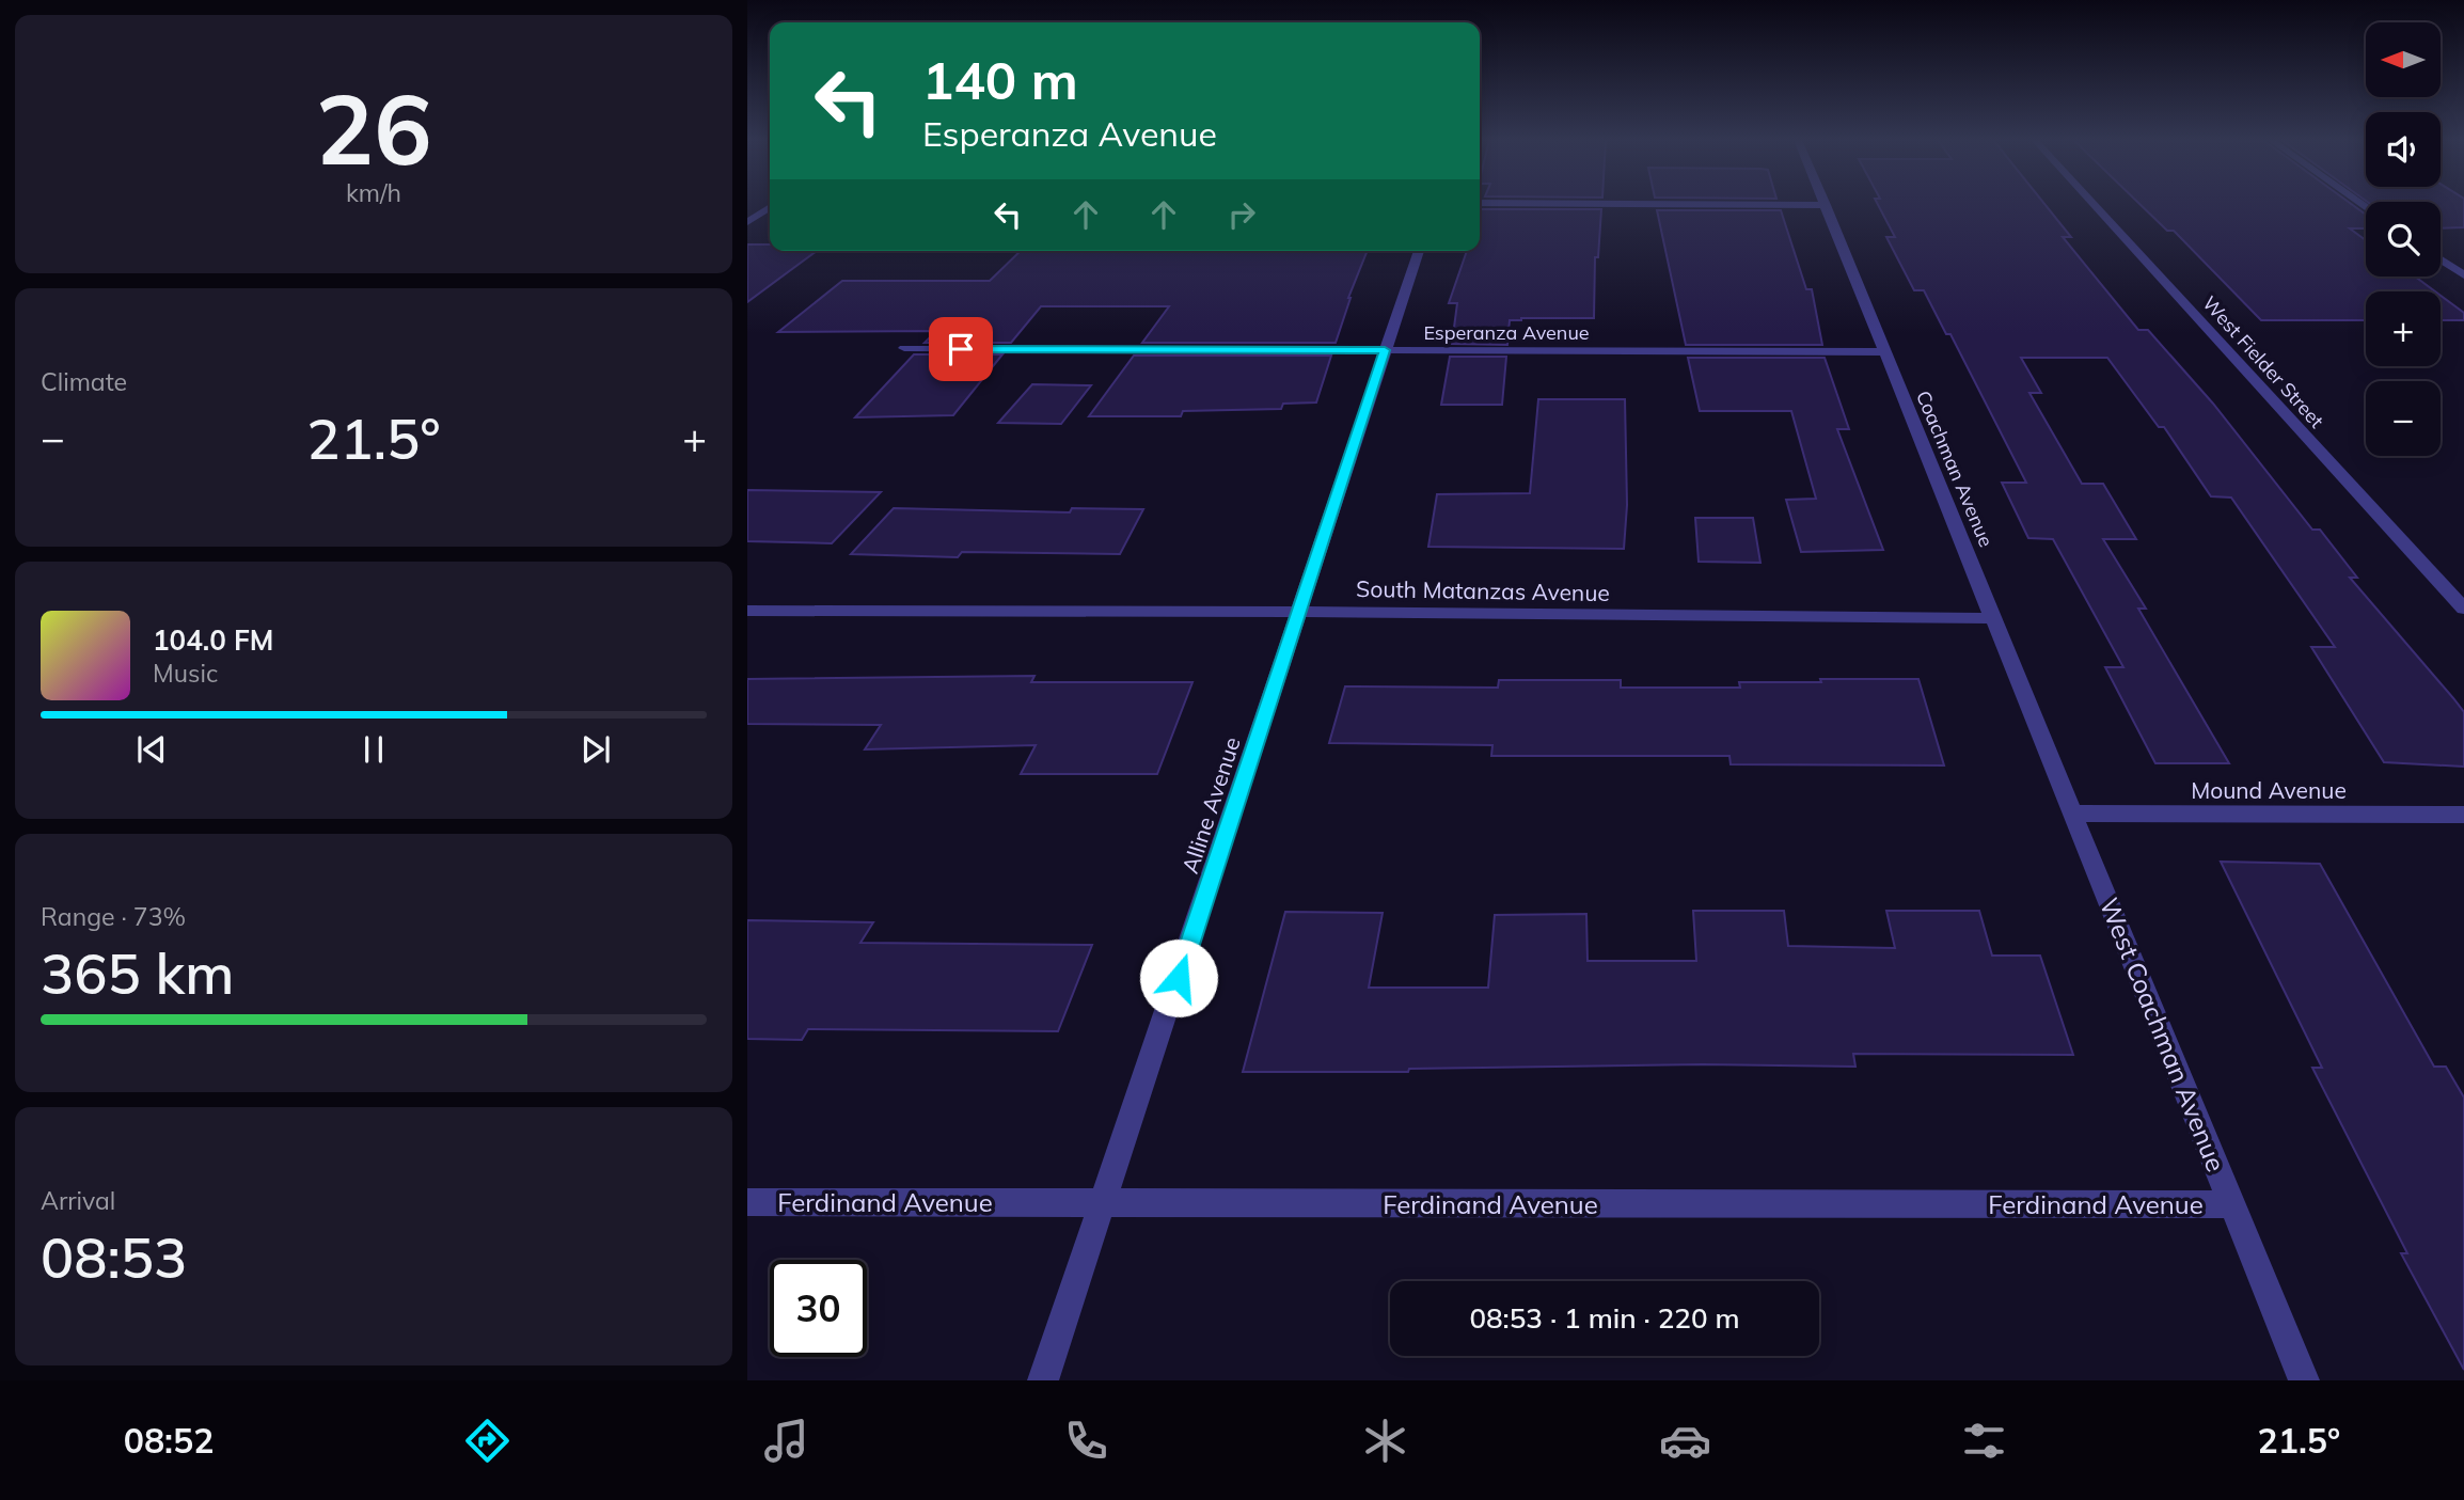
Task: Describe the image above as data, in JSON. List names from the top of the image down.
{
  "streets": {
    "street": [
      "Esperanza Avenue",
      "West Fielder Street",
      "Coachman Avenue",
      "South Matanzas Avenue",
      "Mound Avenue",
      "Alline Avenue",
      "West Coachman Avenue",
      "Ferdinand Avenue"
    ]
  },
  "crossings": [
    ["Esperanza Avenue", "Coachman Avenue"],
    ["Esperanza Avenue", "Alline Avenue"],
    ["Coachman Avenue", "South Matanzas Avenue"],
    ["Coachman Avenue", "Mound Avenue"],
    ["Coachman Avenue", "West Coachman Avenue"],
    ["South Matanzas Avenue", "Alline Avenue"],
    ["Mound Avenue", "West Coachman Avenue"],
    ["Alline Avenue", "Ferdinand Avenue"],
    ["West Coachman Avenue", "Ferdinand Avenue"]
  ],
  "north": "left",
  "page": {
    "tile": [
      ["26", "km/h"],
      "Climate",
      ["Range · 73%", "365 km"],
      ["Arrival", "08:53"]
    ],
    "map_buttons": ["+", "−"],
    "turn": ["140 m", "Esperanza Avenue"],
    "heat": ["−", "21.5°", "+"],
    "song": ["104.0 FM", "Music"],
    "limit": "30",
    "trip": "08:53 · 1 min · 220 m",
    "tabs": ["08:52", "21.5°"]
  }
}
